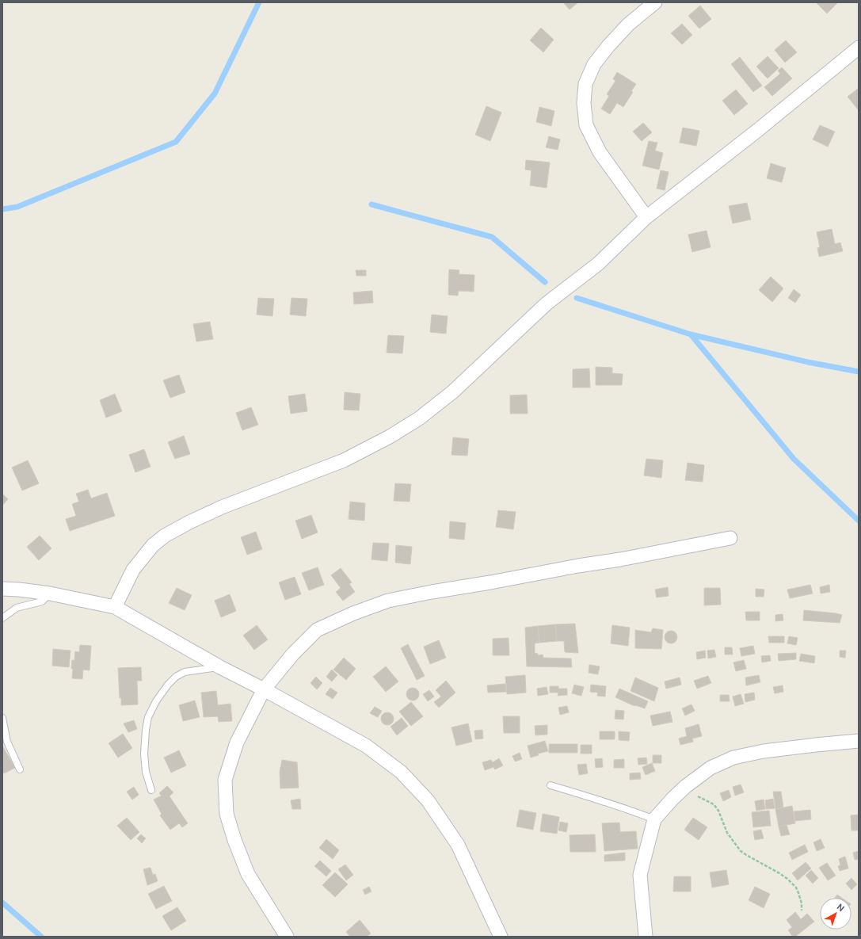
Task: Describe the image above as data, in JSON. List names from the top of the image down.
{
  "north": "top right"
}
